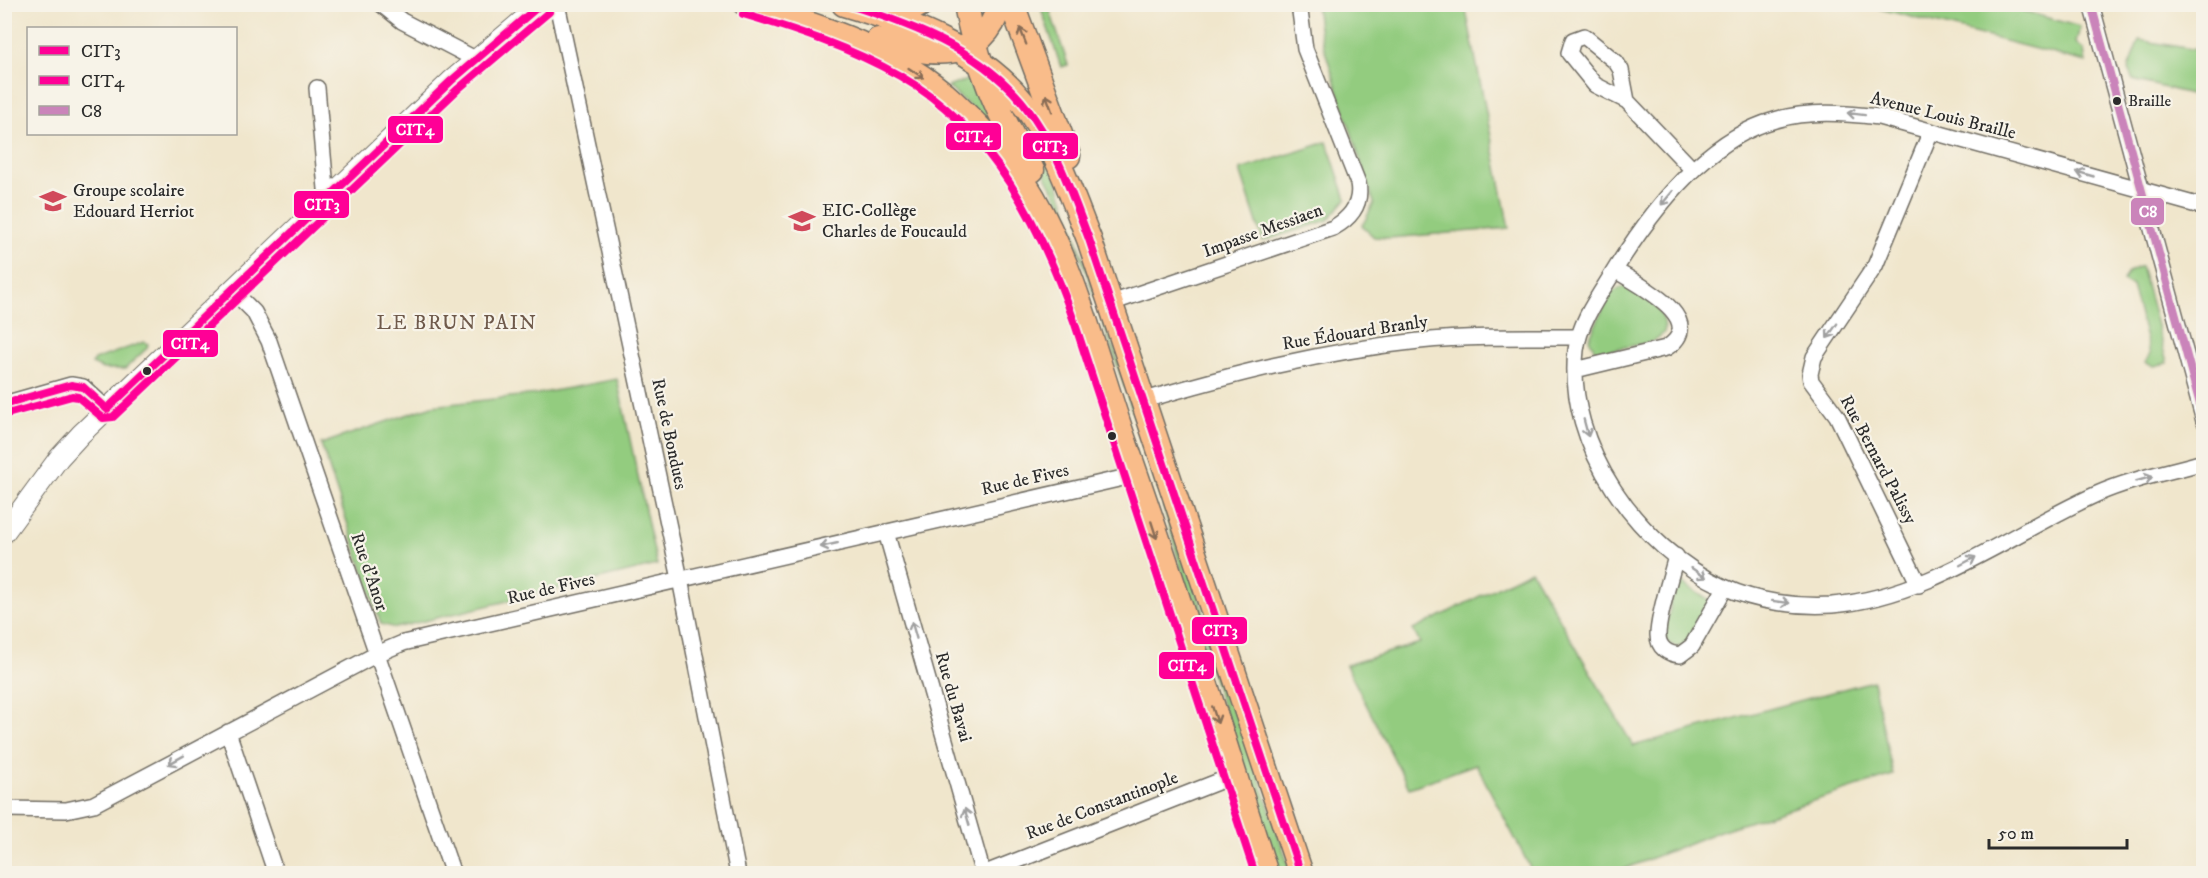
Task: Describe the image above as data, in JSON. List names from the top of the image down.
{
  "streets": {
    "street": [
      "Avenue Louis Braille",
      "Impasse Messiaen",
      "Rue Édouard Branly",
      "Rue de Bondues",
      "Rue Bernard Palissy",
      "Rue de Fives",
      "Rue d'Anor",
      "Rue du Bavai",
      "Rue de Constantinople"
    ]
  },
  "crossings": [
    ["Avenue Louis Braille", "Rue Édouard Branly"],
    ["Avenue Louis Braille", "Rue Bernard Palissy"],
    ["Rue de Bondues", "Rue de Fives"],
    ["Rue de Fives", "Rue d'Anor"],
    ["Rue de Fives", "Rue du Bavai"],
    ["Rue du Bavai", "Rue de Constantinople"]
  ],
  "one_way": ["Rue Bernard Palissy", "Rue de Fives", "Rue du Bavai"],
  "districts": ["LE BRUN PAIN"],
  "places": {
    "other": ["Braille"],
    "school or university": ["Groupe scolaire Edouard Herriot", "EIC-Collège Charles de Foucauld"]
  },
  "lines": ["transit line CIT3", "transit line C8", "transit line CIT4"],
  "legend": ["CIT3", "CIT4", "C8"],
  "scale_bar": "50 m"
}
